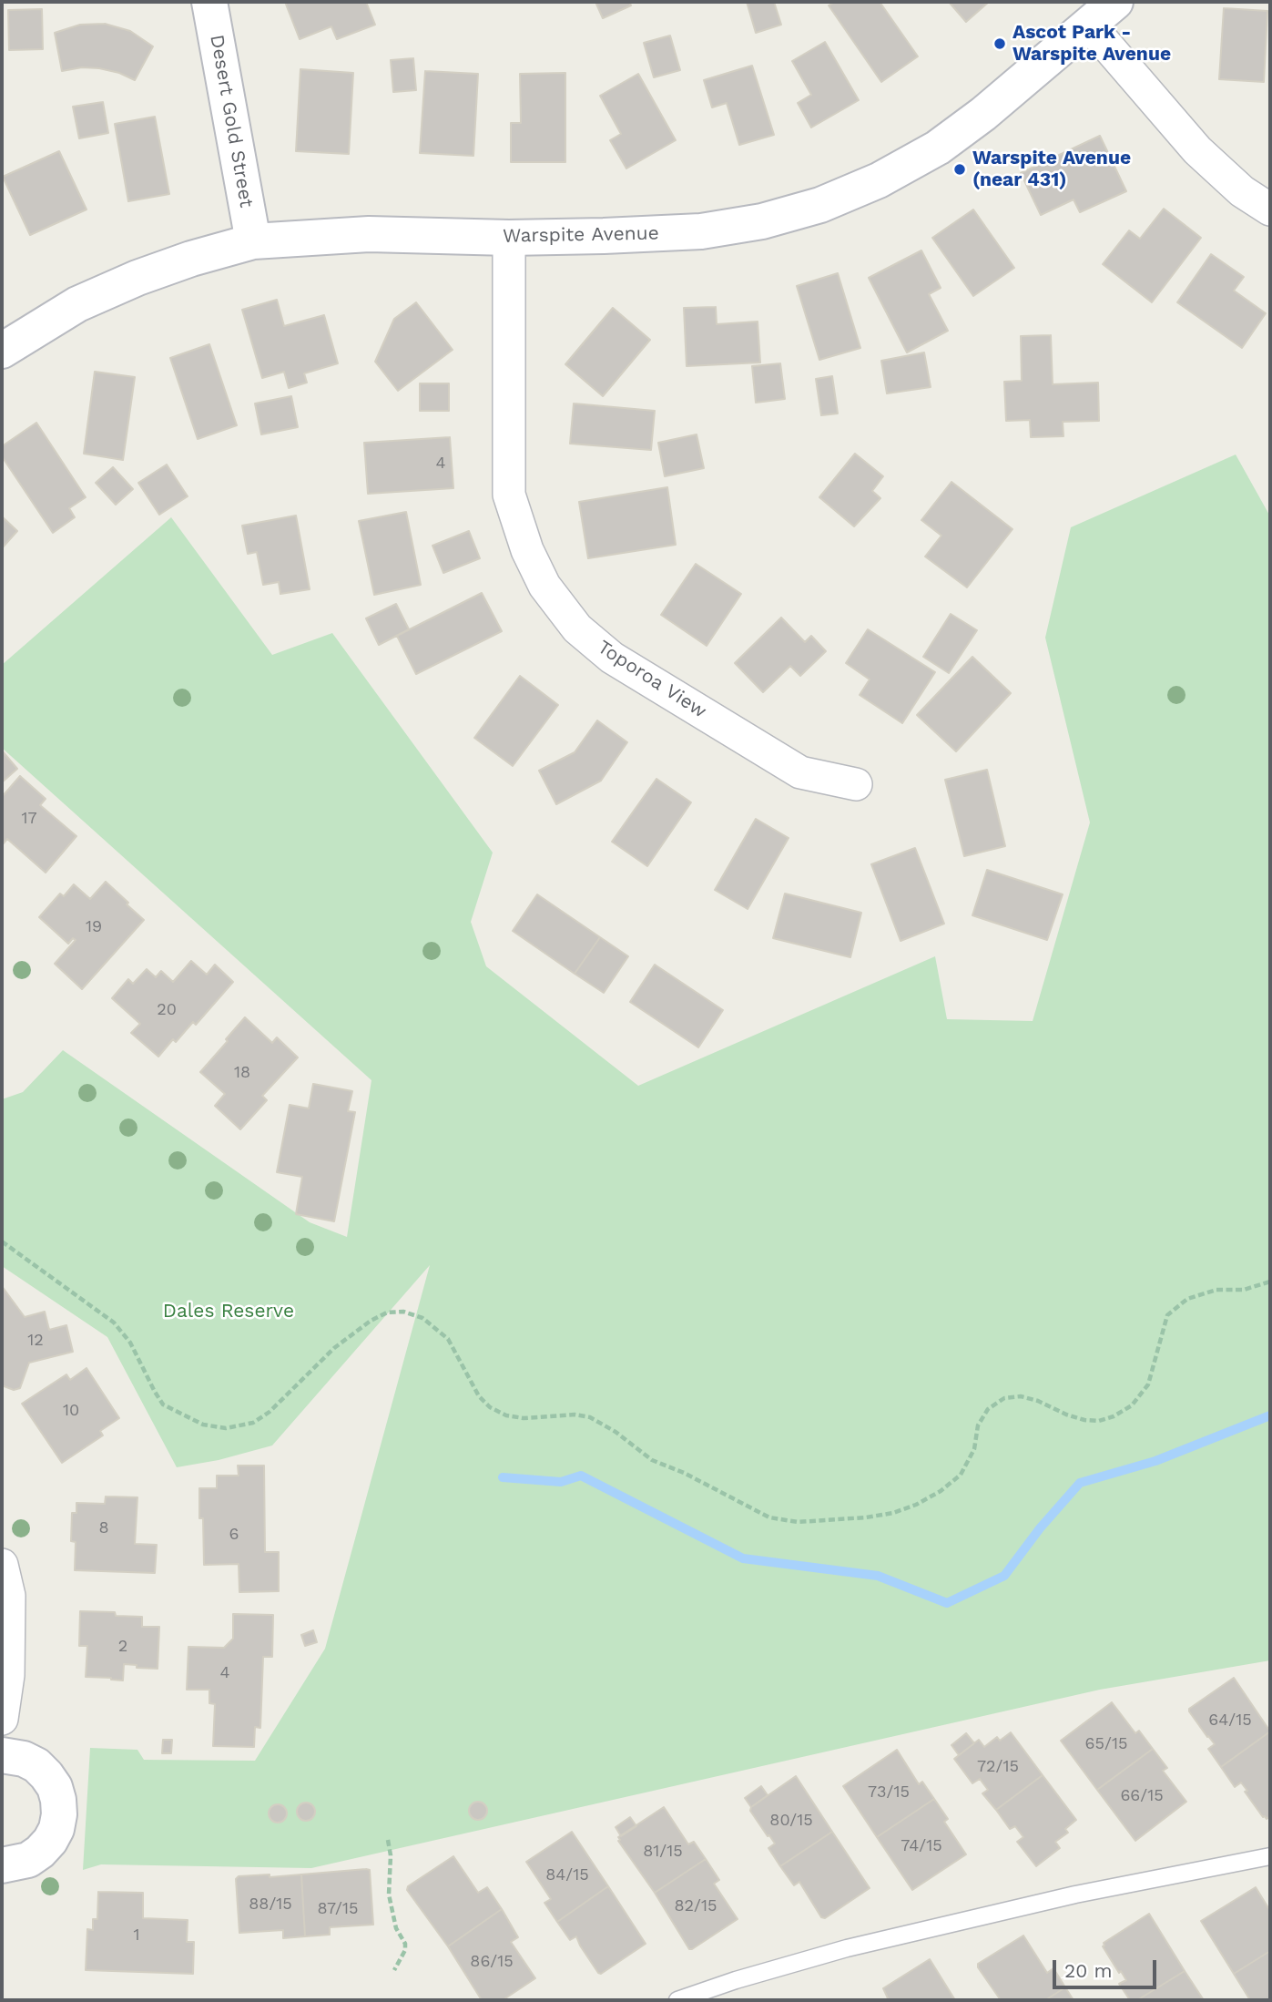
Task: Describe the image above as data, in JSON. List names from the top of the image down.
{
  "streets": {
    "main road": ["Desert Gold Street", "Warspite Avenue"],
    "street": ["Toporoa View"]
  },
  "crossings": [
    ["Desert Gold Street", "Warspite Avenue"],
    ["Warspite Avenue", "Toporoa View"]
  ],
  "parks": ["Dales Reserve"],
  "places": ["Ascot Park - Warspite Avenue", "Warspite Avenue (near 431)"],
  "house_numbers": [
    "4",
    "17",
    "19",
    "20",
    "18",
    "12",
    "10",
    "8",
    "6",
    "2",
    "4",
    "64/15",
    "65/15",
    "72/15",
    "73/15",
    "66/15",
    "80/15",
    "74/15",
    "81/15",
    "84/15",
    "88/15",
    "82/15",
    "87/15",
    "1",
    "86/15"
  ],
  "scale_bar": "20 m"
}
